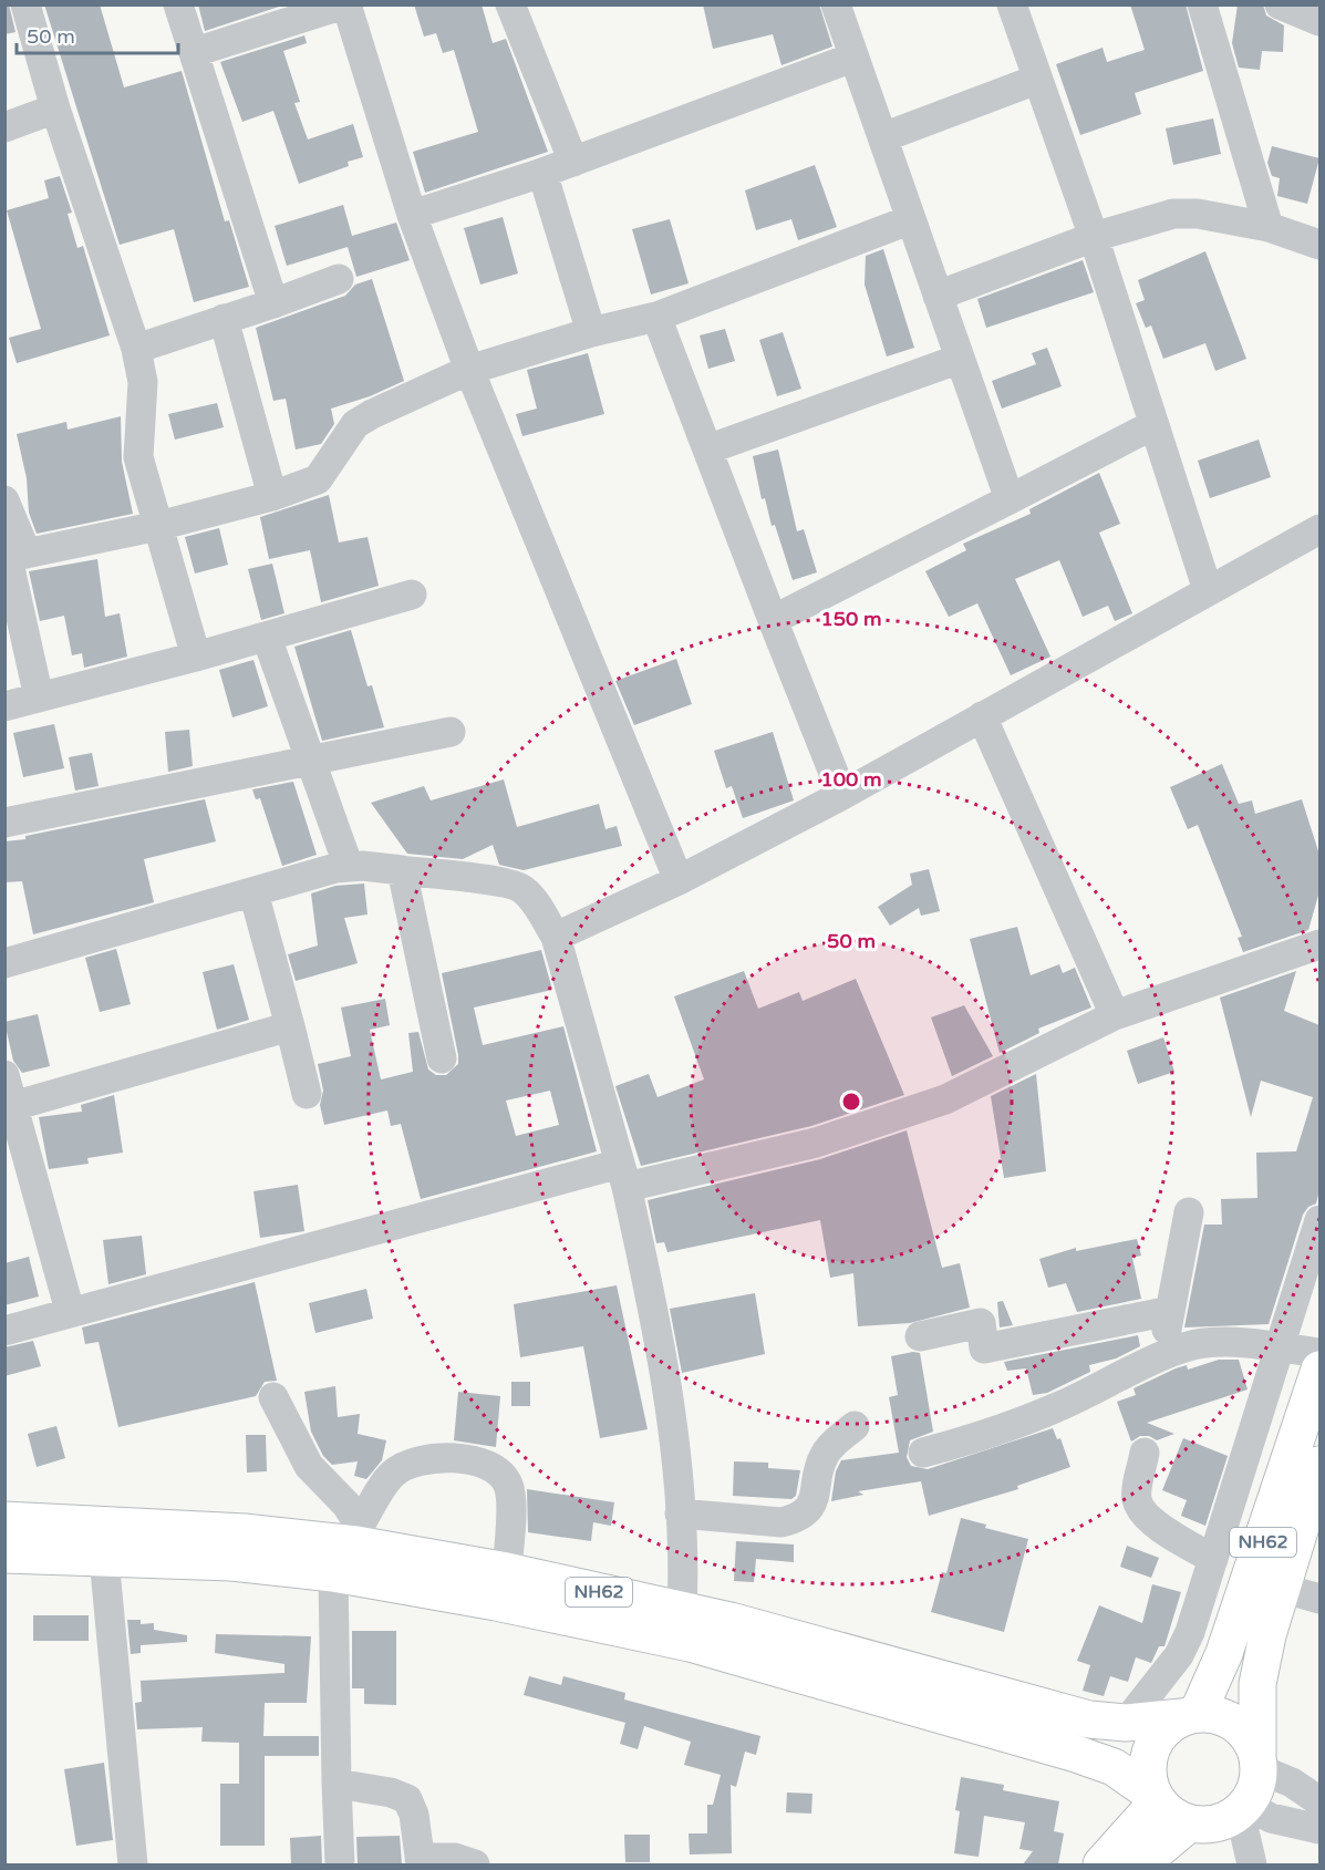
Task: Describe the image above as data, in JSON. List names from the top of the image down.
{
  "streets": {
    "main road": ["NH62"]
  },
  "scale_bar": "50 m",
  "rings": ["150 m", "100 m", "50 m"]
}
